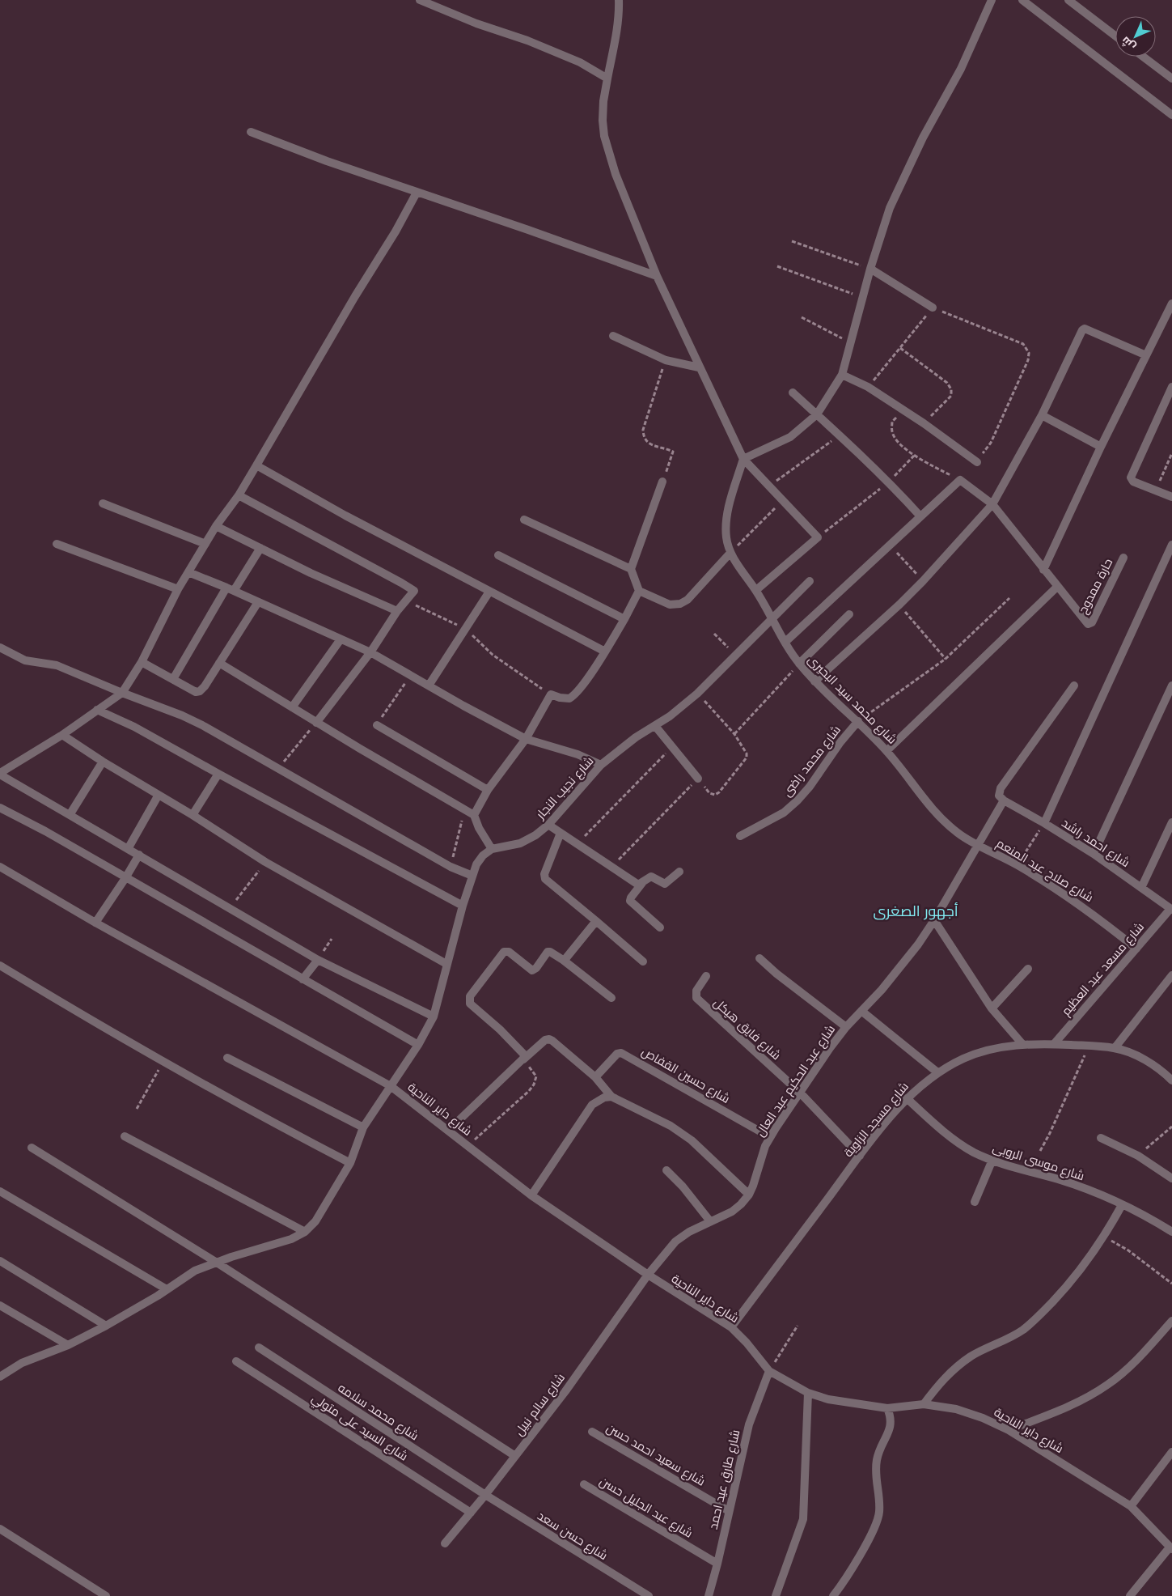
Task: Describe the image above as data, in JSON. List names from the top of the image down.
{
  "streets": {
    "street": [
      "حارة ممدوح",
      "شارع محمد سيد البحيرى",
      "شارع محمد راضى",
      "شارع نجيب النجار",
      "شارع احمد راشد",
      "شارع صلاح عبد المنعم",
      "شارع مسعد عبد العظيم",
      "شارع فايق هيكل",
      "شارع حسين القفاص",
      "شارع عبد الحكيم عبد العال",
      "شارع داير الناحية",
      "شارع مسجد الزاوية",
      "شارع موسى الروبى",
      "شارع سالم نبيل",
      "شارع محمد سلامه",
      "شارع السيد على متولي",
      "شارع سعيد احمد حسن",
      "شارع طارق عيد احمد",
      "شارع عبد الجليل حسن",
      "شارع حسن سعد"
    ]
  },
  "crossings": [
    ["شارع محمد سيد البحيرى", "شارع محمد راضى"],
    ["شارع محمد سيد البحيرى", "شارع نجيب النجار"],
    ["شارع محمد سيد البحيرى", "شارع صلاح عبد المنعم"],
    ["شارع محمد سيد البحيرى", "شارع عبد الحكيم عبد العال"],
    ["شارع احمد راشد", "شارع مسعد عبد العظيم"],
    ["شارع احمد راشد", "شارع عبد الحكيم عبد العال"],
    ["شارع صلاح عبد المنعم", "شارع مسعد عبد العظيم"],
    ["شارع صلاح عبد المنعم", "شارع عبد الحكيم عبد العال"],
    ["شارع مسعد عبد العظيم", "شارع مسجد الزاوية"],
    ["شارع فايق هيكل", "شارع عبد الحكيم عبد العال"],
    ["شارع حسين القفاص", "شارع عبد الحكيم عبد العال"],
    ["شارع عبد الحكيم عبد العال", "شارع داير الناحية"],
    ["شارع عبد الحكيم عبد العال", "شارع سالم نبيل"],
    ["شارع داير الناحية", "شارع مسجد الزاوية"],
    ["شارع داير الناحية", "شارع سالم نبيل"],
    ["شارع داير الناحية", "شارع طارق عيد احمد"],
    ["شارع مسجد الزاوية", "شارع موسى الروبى"],
    ["شارع سالم نبيل", "شارع محمد سلامه"],
    ["شارع سالم نبيل", "شارع السيد على متولي"],
    ["شارع سالم نبيل", "شارع حسن سعد"],
    ["شارع محمد سلامه", "شارع حسن سعد"],
    ["شارع سعيد احمد حسن", "شارع طارق عيد احمد"],
    ["شارع طارق عيد احمد", "شارع عبد الجليل حسن"]
  ],
  "districts": ["أجهور الصغرى"],
  "north": "bottom left"
}
